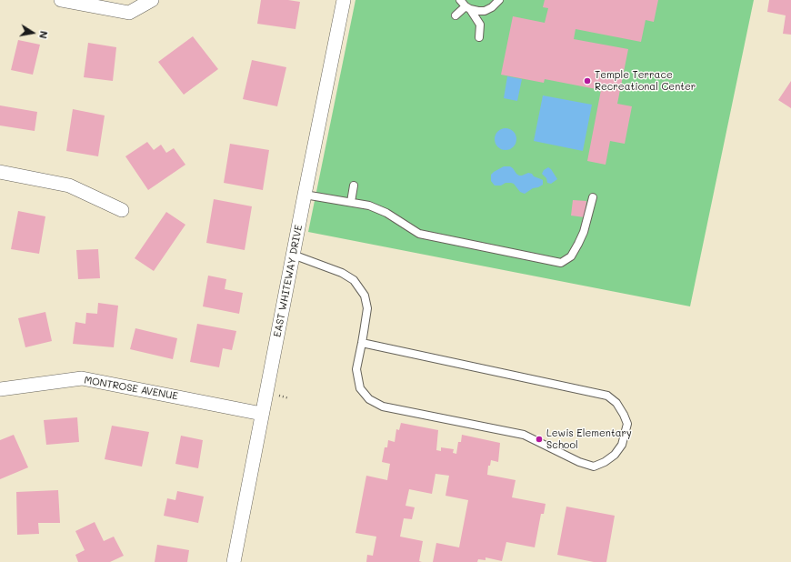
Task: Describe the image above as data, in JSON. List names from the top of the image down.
{
  "streets": {
    "street": ["EAST WHITEWAY DRIVE", "MONTROSE AVENUE"]
  },
  "crossings": [
    ["EAST WHITEWAY DRIVE", "MONTROSE AVENUE"]
  ],
  "places": ["Temple Terrace Recreational Center", "Lewis Elementary School"],
  "north": "right"
}
